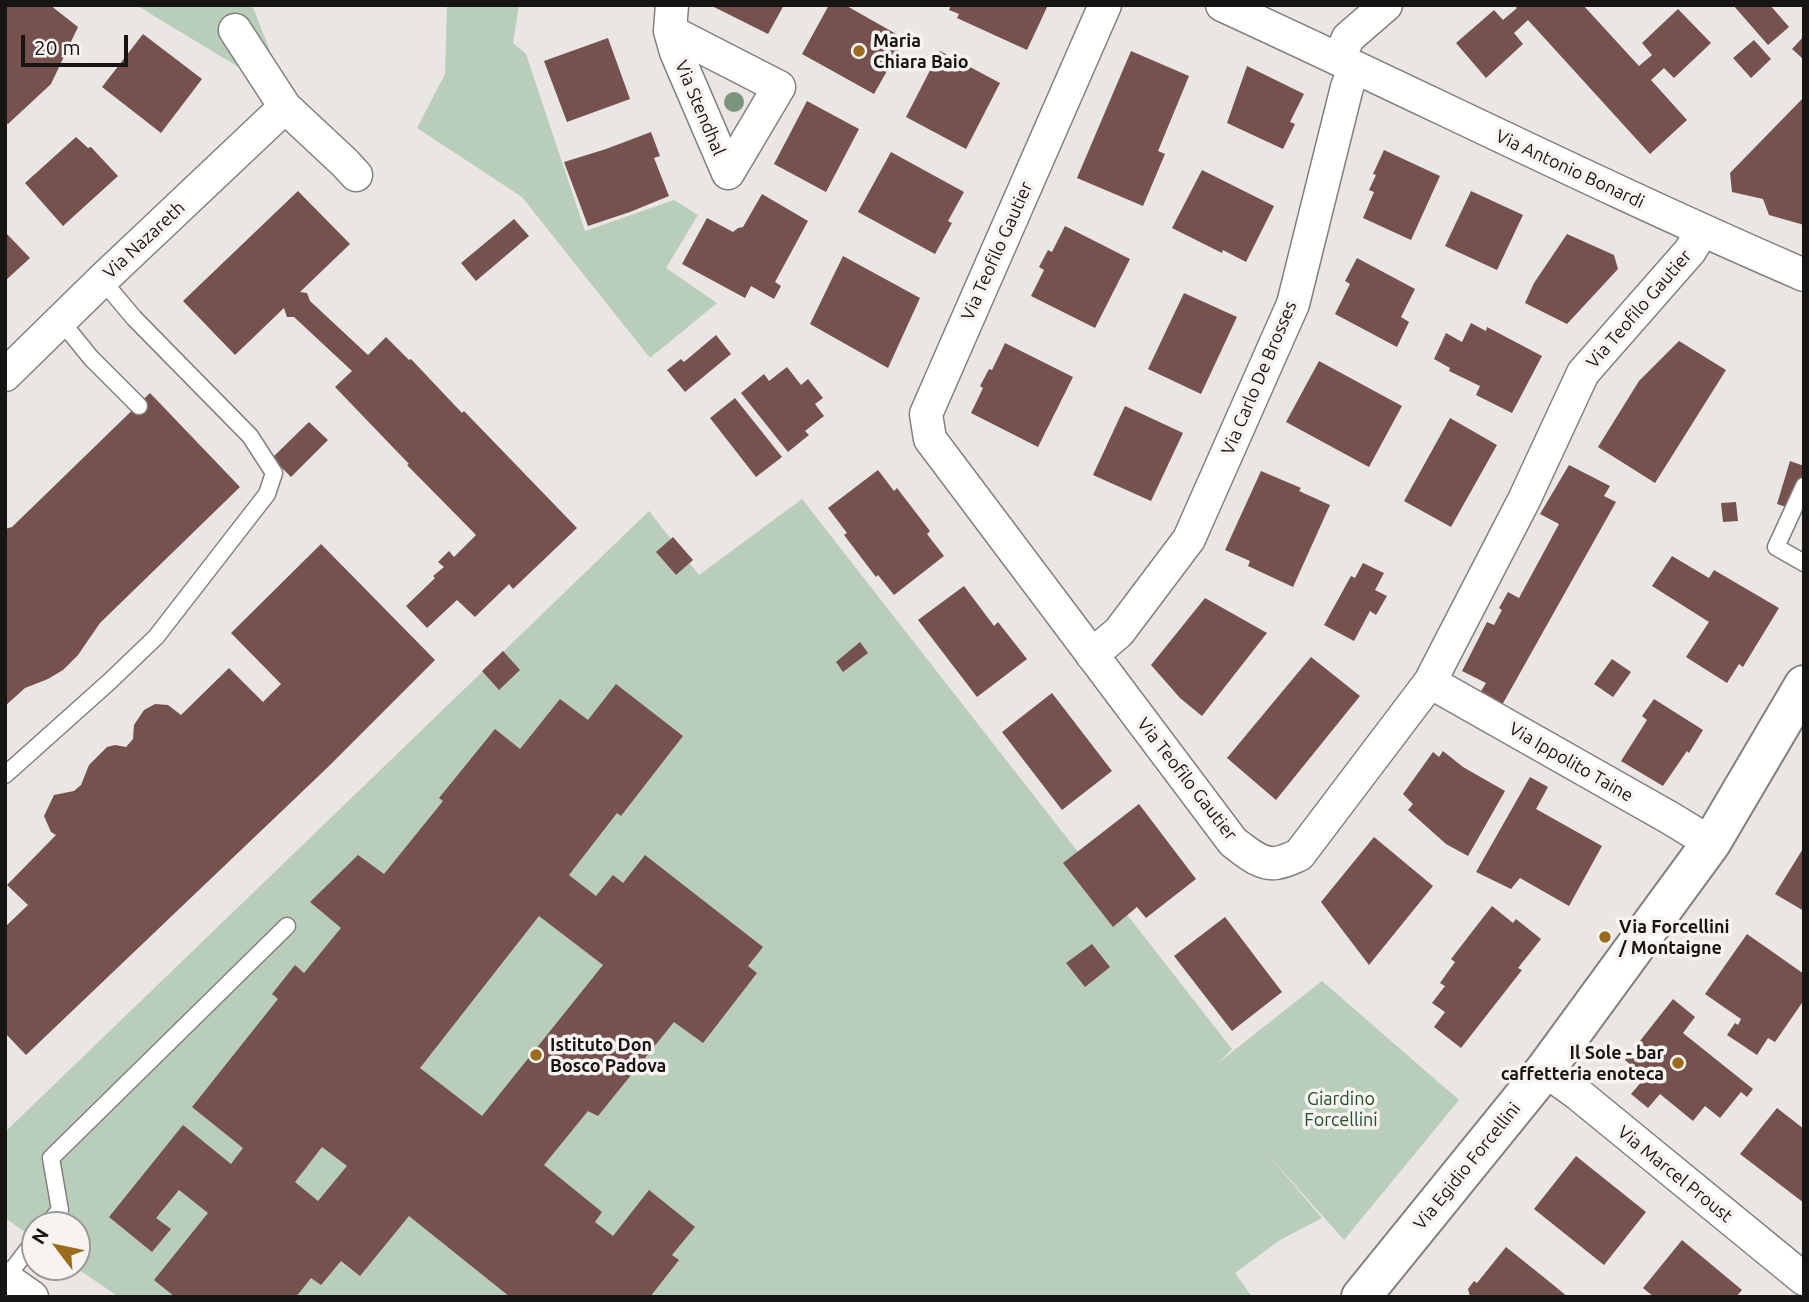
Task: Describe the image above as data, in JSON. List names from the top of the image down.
{
  "streets": {
    "street": [
      "Via Antonio Bonardi",
      "Via Nazareth",
      "Via Teofilo Gautier",
      "Via Carlo De Brosses",
      "Via Ippolito Taine",
      "Via Egidio Forcellini",
      "Via Marcel Proust"
    ]
  },
  "crossings": [
    ["Via Antonio Bonardi", "Via Teofilo Gautier"],
    ["Via Antonio Bonardi", "Via Carlo De Brosses"],
    ["Via Teofilo Gautier", "Via Carlo De Brosses"],
    ["Via Teofilo Gautier", "Via Ippolito Taine"],
    ["Via Ippolito Taine", "Via Egidio Forcellini"],
    ["Via Egidio Forcellini", "Via Marcel Proust"]
  ],
  "parks": ["Giardino Forcellini"],
  "places": [
    "Maria Chiara Baio",
    "Via Forcellini / Montaigne",
    "Istituto Don Bosco Padova",
    "Il Sole - bar caffetteria enoteca"
  ],
  "scale_bar": "20 m",
  "north": "top left"
}
